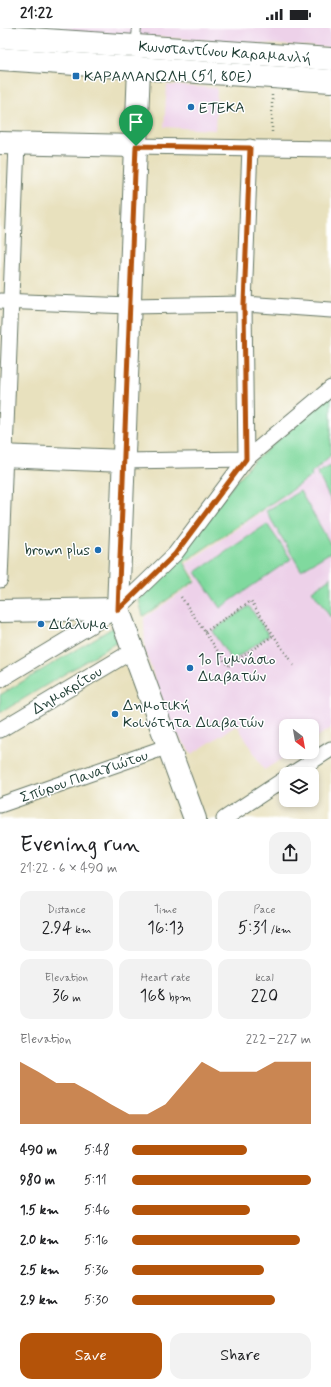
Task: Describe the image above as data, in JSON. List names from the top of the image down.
{
  "streets": {
    "street": ["Κωνσταντίνου Καραμανλή", "Δημοκρίτου", "Σπύρου Παναγιώτου"]
  },
  "places": {
    "transit": ["ΚΑΡΑΜΑΝΩΛΗ (51, 80Ε)"],
    "other": [
      "ΕΤΕΚΑ",
      "brown plus",
      "Διάλυμα",
      "1ο Γυμνάσιο Διαβατών",
      "Δημοτική Κοινότητα Διαβατών"
    ]
  },
  "north": "bottom right",
  "page": {
    "status": "21:22",
    "heading": ["Evening run", "21:22 · 6 × 490 m"],
    "stats": [
      ["Distance", "2.94 km"],
      ["Time", "16:13"],
      ["Pace", "5:31 /km"],
      ["Elevation", "36 m"],
      ["Heart rate", "168 bpm"],
      ["kcal", "220"]
    ],
    "chart": ["Elevation", "222–227 m"],
    "list": [
      {
        "name": "490 m",
        "note": "5:48"
      },
      {
        "name": "980 m",
        "note": "5:11"
      },
      {
        "name": "1.5 km",
        "note": "5:46"
      },
      {
        "name": "2.0 km",
        "note": "5:16"
      },
      {
        "name": "2.5 km",
        "note": "5:36"
      },
      {
        "name": "2.9 km",
        "note": "5:30"
      }
    ],
    "buttons": ["Save", "Share"]
  }
}
